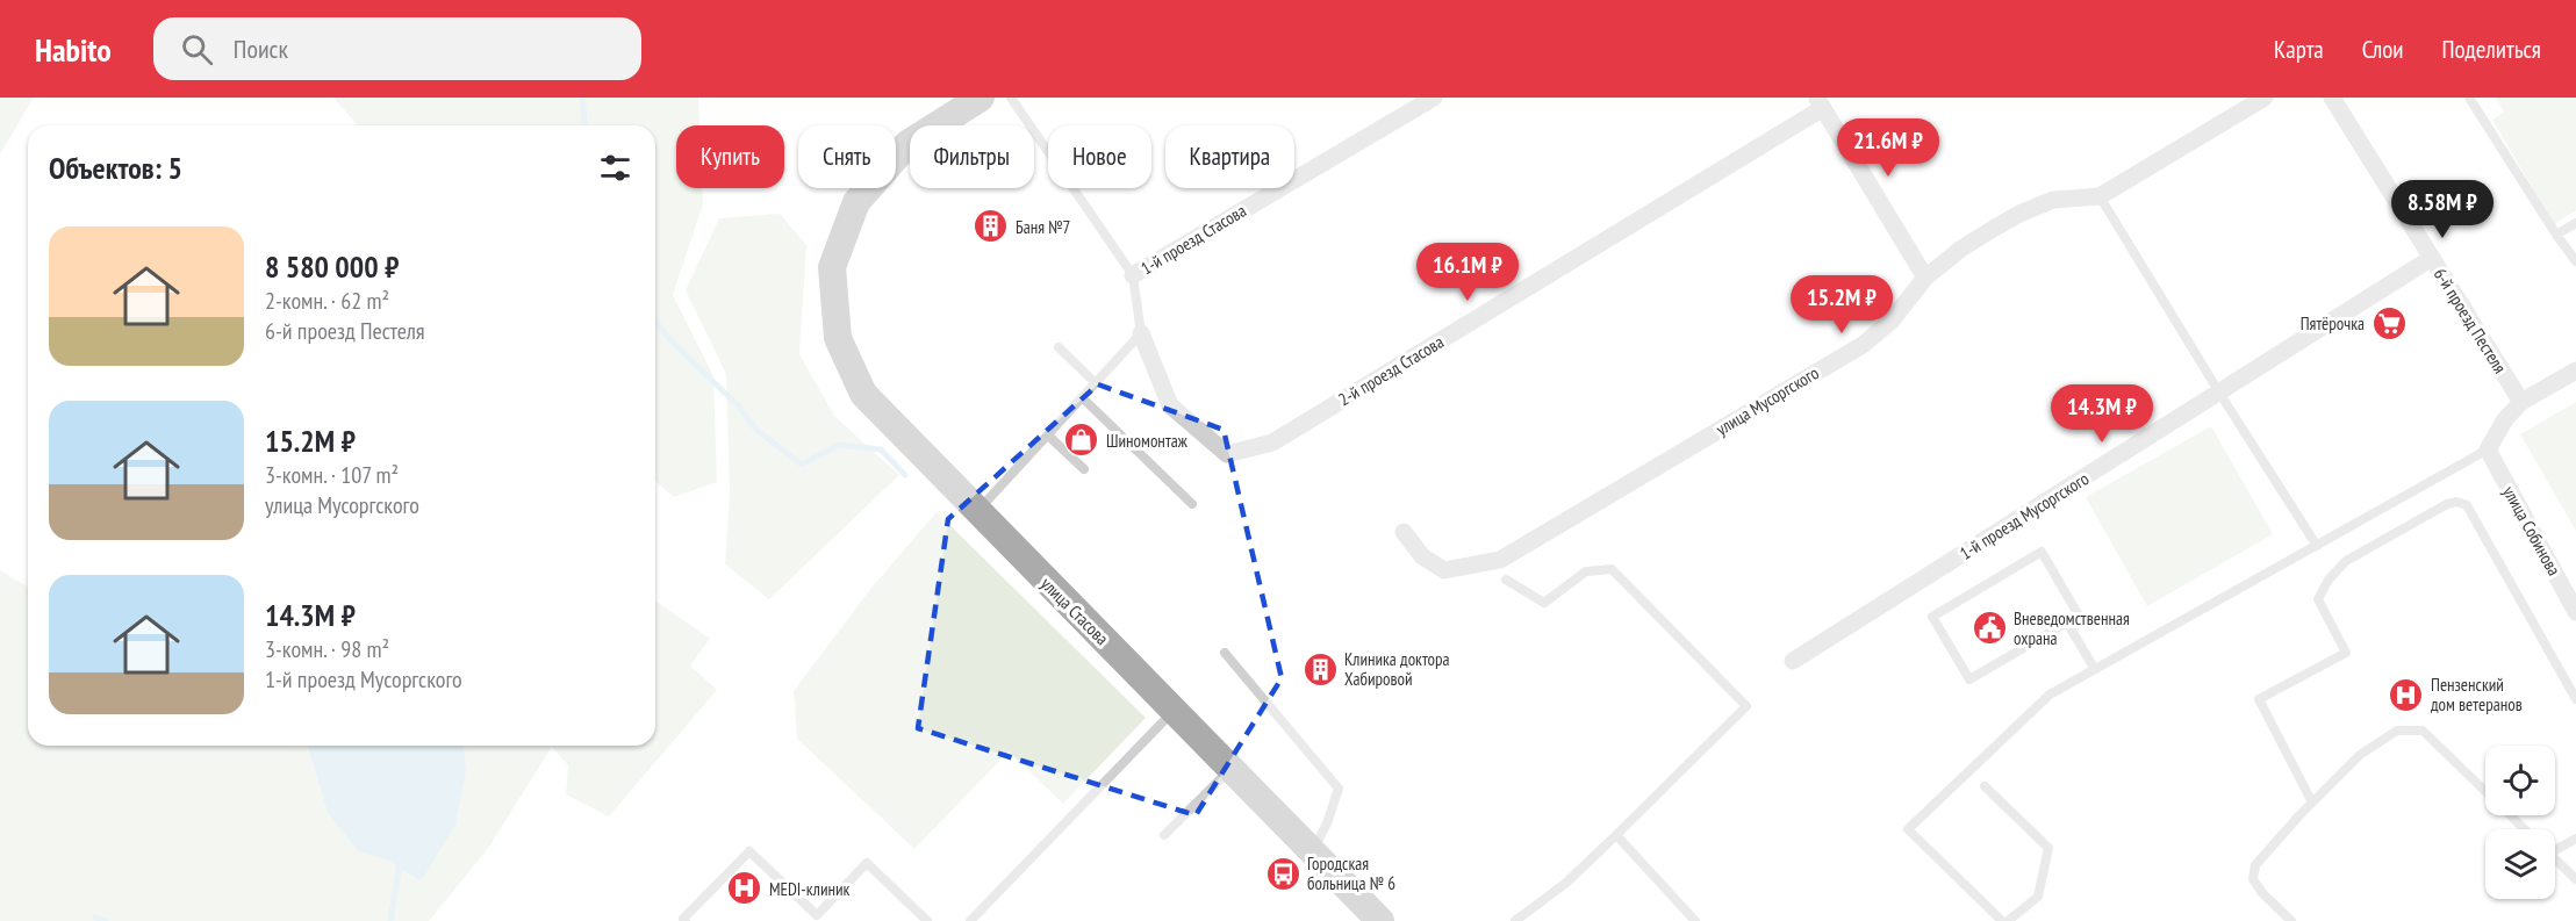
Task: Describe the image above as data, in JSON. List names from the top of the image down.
{
  "streets": {
    "main road": ["улица Стасова"],
    "street": [
      "1-й проезд Стасова",
      "6-й проезд Пестеля",
      "2-й проезд Стасова",
      "улица Мусоргского",
      "1-й проезд Мусоргского",
      "улица Собинова"
    ]
  },
  "crossings": [
    ["6-й проезд Пестеля", "1-й проезд Мусоргского"]
  ],
  "places": {
    "building": ["Баня №7", "Клиника доктора Хабировой"],
    "supermarket": ["Пятёрочка"],
    "shop": ["Шиномонтаж"],
    "public building": ["Вневедомственная охрана"],
    "hospital": ["Пензенский дом ветеранов", "MEDI-клиник"],
    "bus stop": ["Городская больница № 6"]
  },
  "page": {
    "header": "Habito",
    "search": "Поиск",
    "nav": ["Карта", "Слои", "Поделиться"],
    "price": [
      "21.6M ₽",
      "8.58M ₽",
      "16.1M ₽",
      "15.2M ₽",
      "14.3M ₽"
    ],
    "chip": [
      "Купить",
      "Снять",
      "Фильтры",
      "Новое",
      "Квартира"
    ],
    "heading": "Объектов: 5",
    "list": [
      {
        "name": "8 580 000 ₽",
        "note": "2-комн. · 62 m² · 6-й проезд Пестеля"
      },
      {
        "name": "15.2M ₽",
        "note": "3-комн. · 107 m² · улица Мусоргского"
      },
      {
        "name": "14.3M ₽",
        "note": "3-комн. · 98 m² · 1-й проезд Мусоргского"
      }
    ]
  }
}
